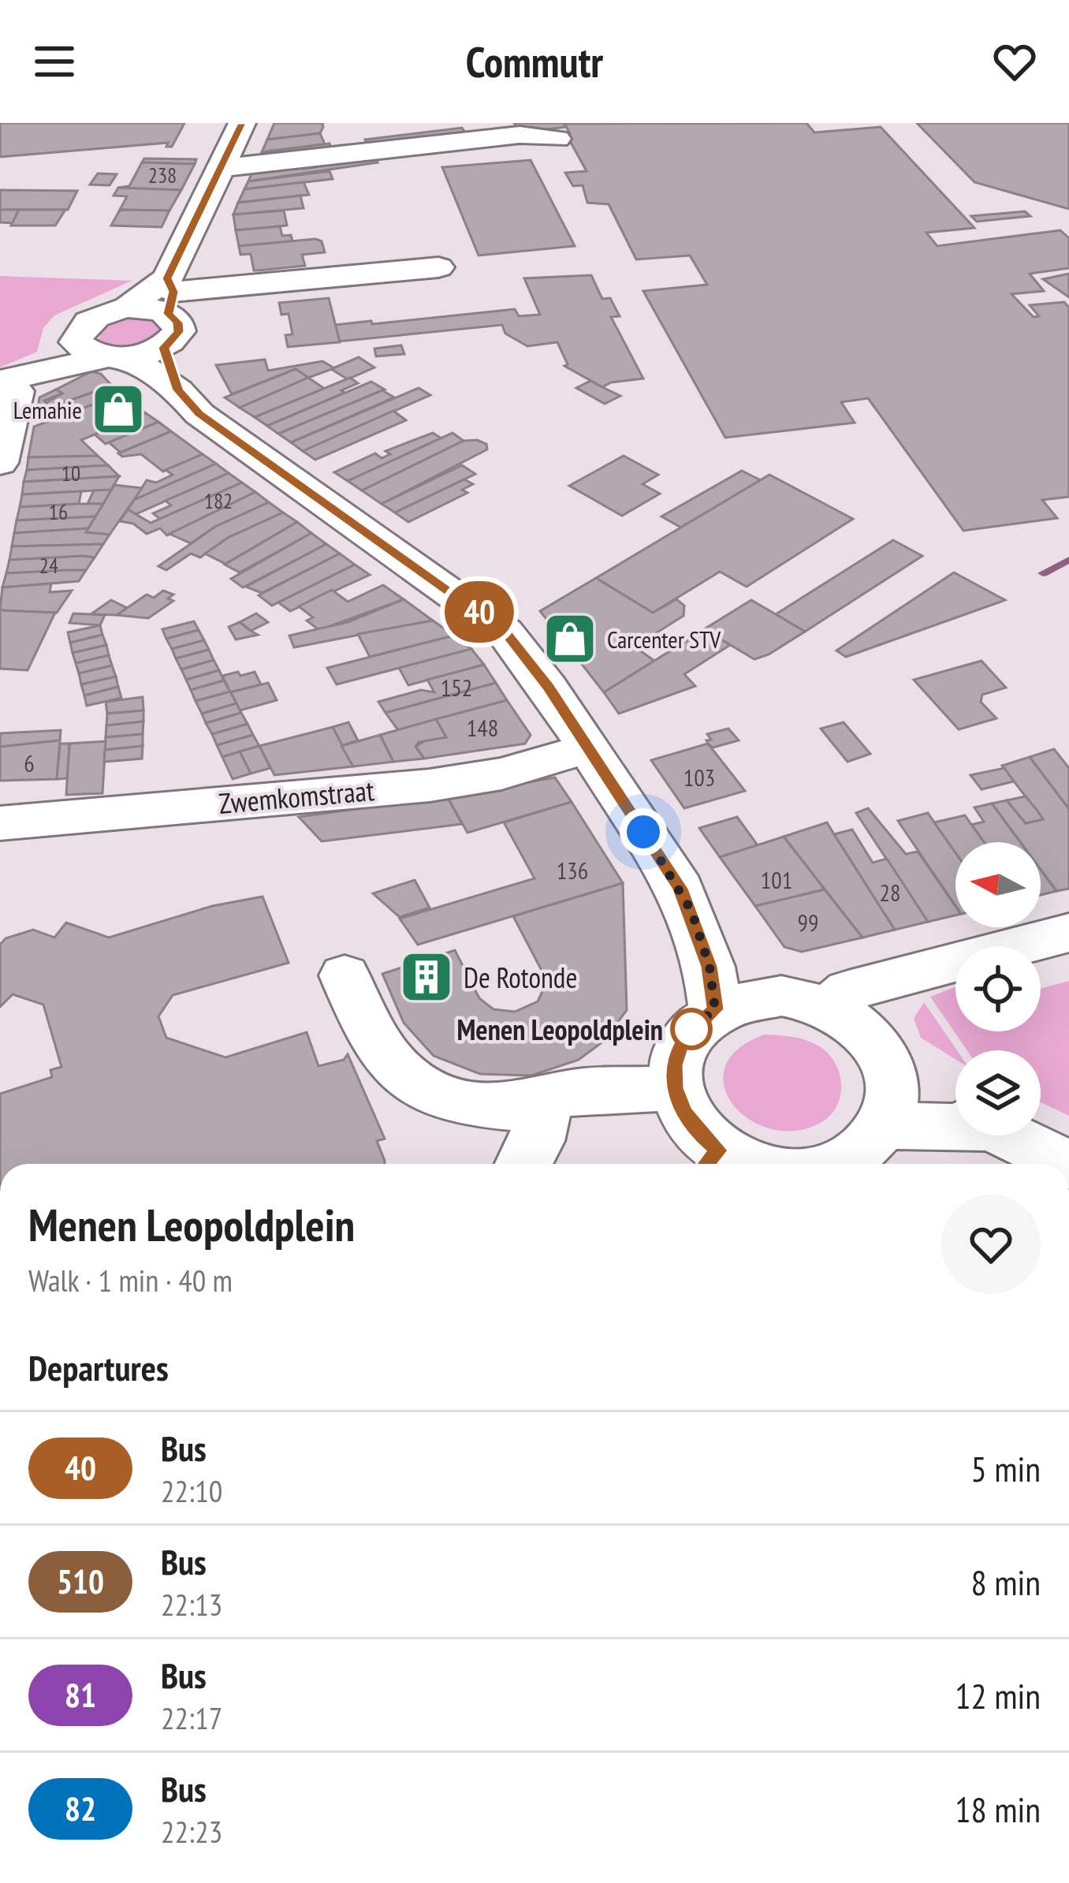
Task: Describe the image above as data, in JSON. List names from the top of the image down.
{
  "streets": {
    "street": ["Zwemkomstraat"]
  },
  "places": {
    "shop": ["Lemahie", "Carcenter STV"],
    "building": ["De Rotonde"],
    "other": ["Menen Leopoldplein"]
  },
  "lines": ["bus line 40"],
  "house_numbers": [
    "238",
    "10",
    "182",
    "16",
    "24",
    "152",
    "148",
    "6",
    "103",
    "136",
    "101",
    "28",
    "99"
  ],
  "north": "left",
  "page": {
    "header": "Commutr",
    "on_map": "40",
    "heading": [
      ["Menen Leopoldplein", "Walk · 1 min · 40 m"],
      "Departures"
    ],
    "list": [
      {
        "mark": "40",
        "name": "Bus",
        "note": "22:10",
        "value": "5 min"
      },
      {
        "mark": "510",
        "name": "Bus",
        "note": "22:13",
        "value": "8 min"
      },
      {
        "mark": "81",
        "name": "Bus",
        "note": "22:17",
        "value": "12 min"
      },
      {
        "mark": "82",
        "name": "Bus",
        "note": "22:23",
        "value": "18 min"
      }
    ]
  }
}
